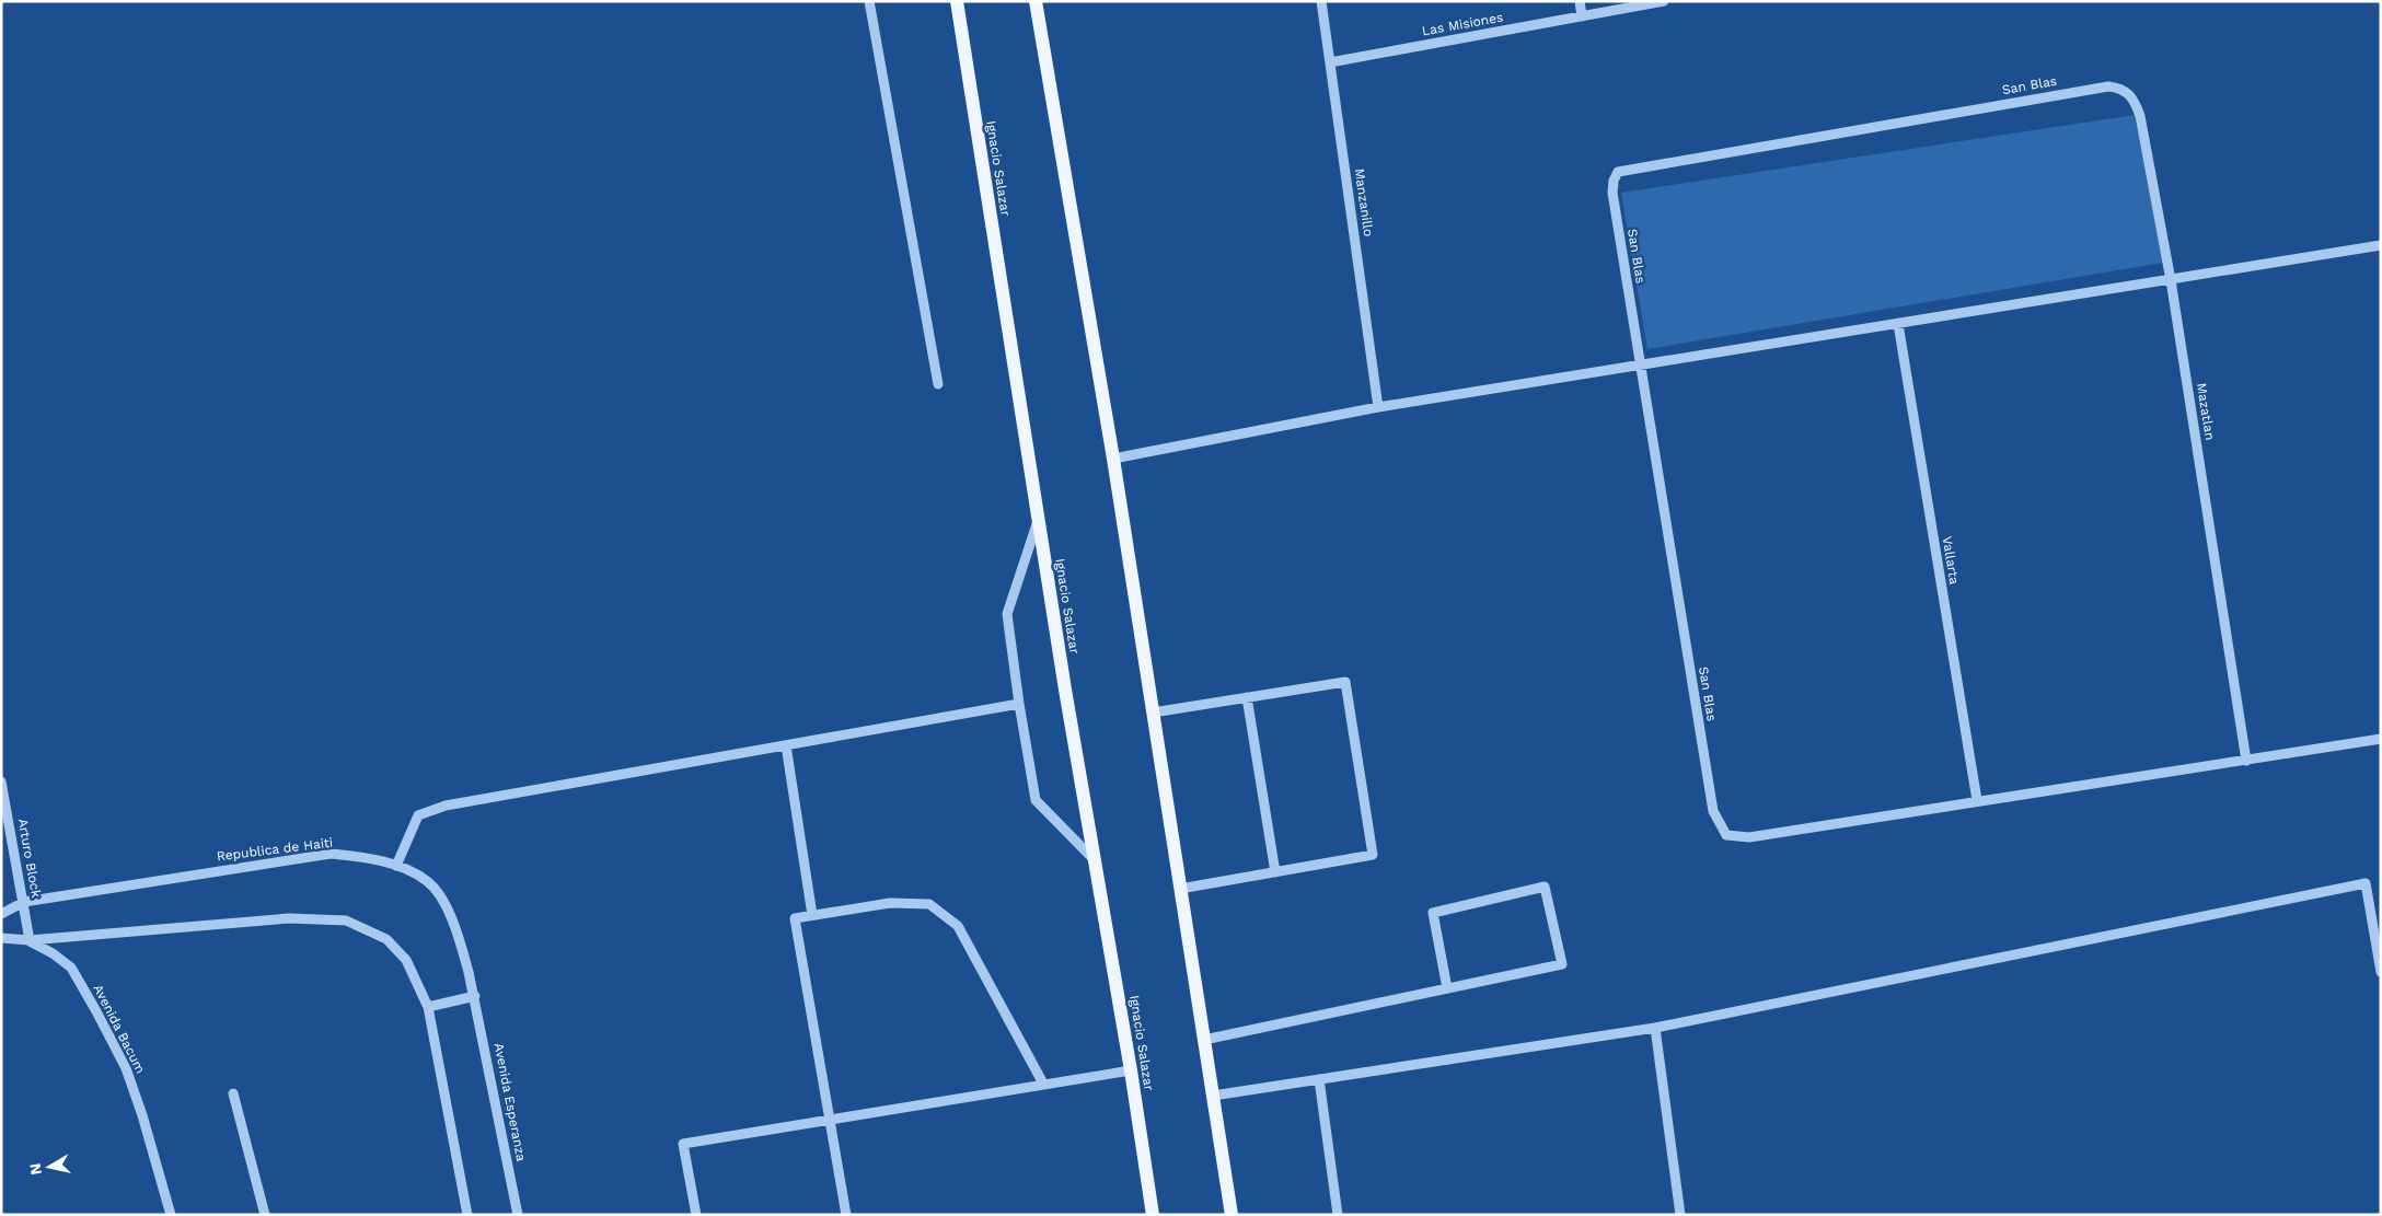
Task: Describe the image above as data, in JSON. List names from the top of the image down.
{
  "streets": {
    "main road": ["Ignacio Salazar"],
    "street": [
      "Las Misiones",
      "San Blas",
      "Manzanillo",
      "Mazatlan",
      "Vallarta",
      "Republica de Haiti",
      "Arturo Block",
      "Avenida Bacum",
      "Avenida Esperanza"
    ]
  },
  "crossings": [
    ["Las Misiones", "Manzanillo"],
    ["San Blas", "Mazatlan"],
    ["San Blas", "Vallarta"],
    ["Republica de Haiti", "Arturo Block"],
    ["Republica de Haiti", "Avenida Esperanza"],
    ["Arturo Block", "Avenida Bacum"]
  ],
  "north": "left"
}
